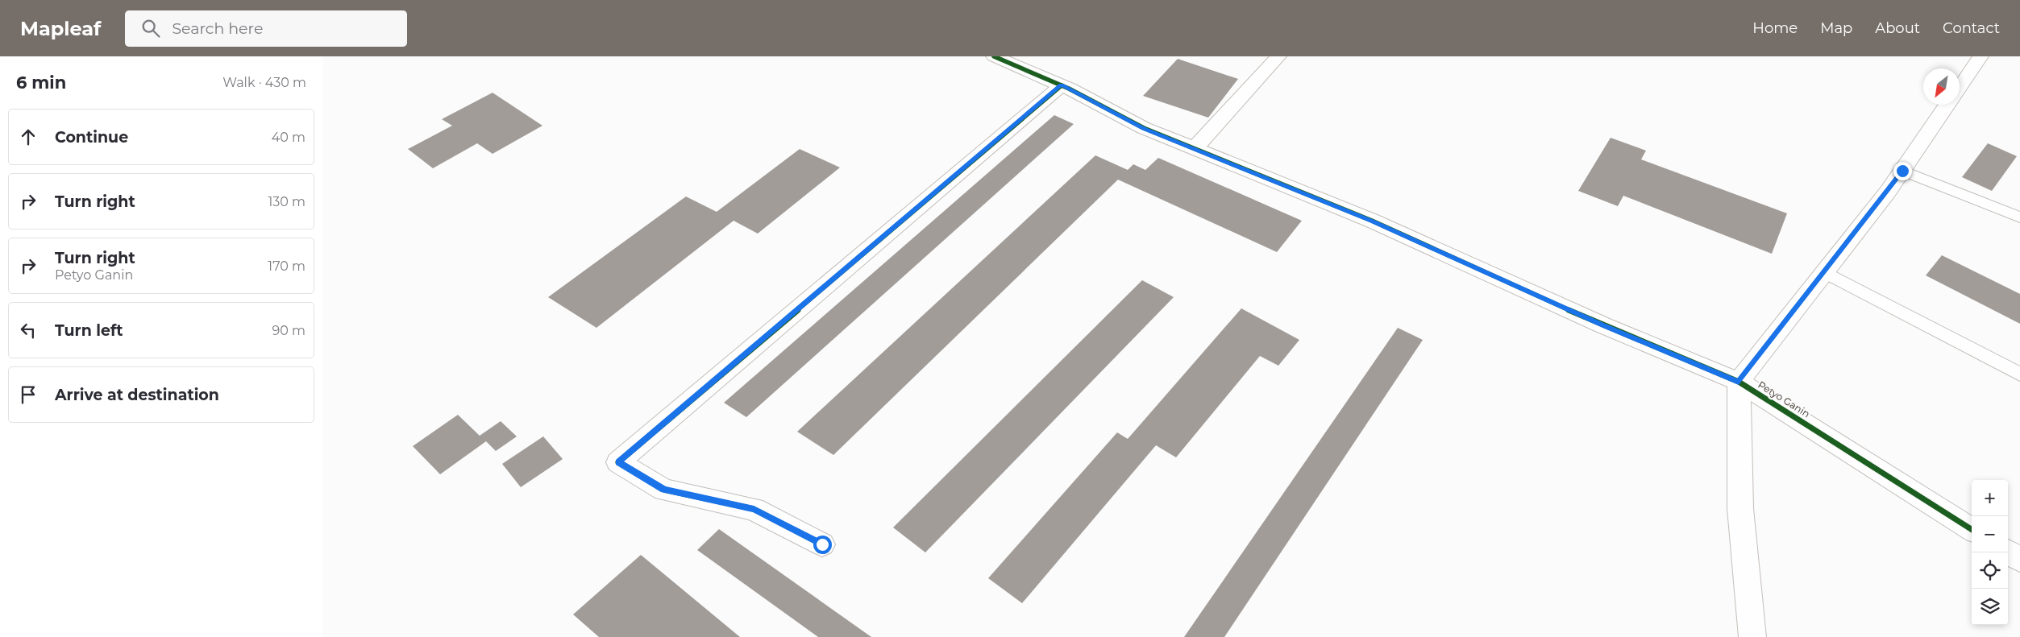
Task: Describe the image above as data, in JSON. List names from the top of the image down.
{
  "streets": {
    "street": ["Petyo Ganin"]
  },
  "north": "bottom left",
  "page": {
    "header": "Mapleaf",
    "search": "Search here",
    "nav": [
      "Home",
      "Map",
      "About",
      "Contact"
    ],
    "heading": ["6 min", "Walk · 430 m"],
    "list": [
      ["Continue", "40 m"],
      ["Turn right", "130 m"],
      ["Turn right", "Petyo Ganin", "170 m"],
      ["Turn left", "90 m"],
      "Arrive at destination"
    ],
    "map_buttons": ["+", "−"]
  }
}
